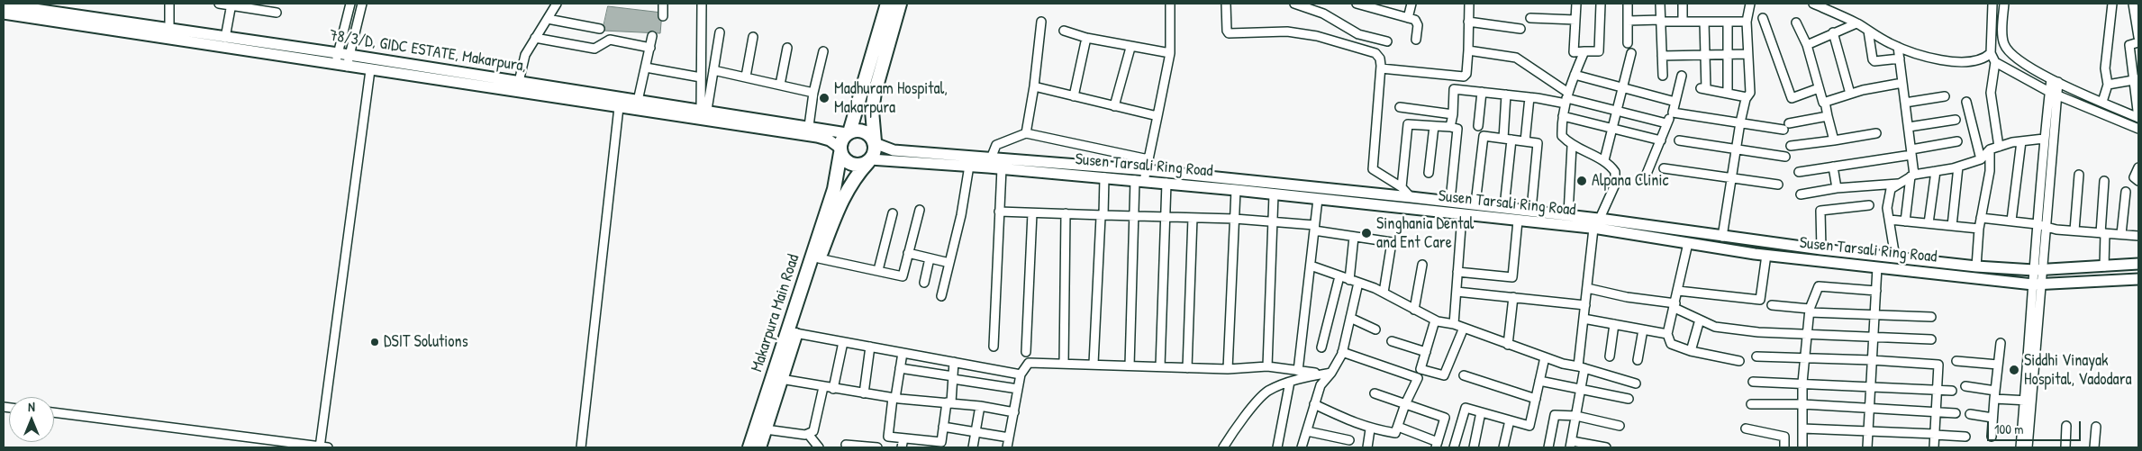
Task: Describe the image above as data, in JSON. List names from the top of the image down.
{
  "streets": {
    "highway": ["Makarpura Main Road"],
    "main road": ["78/3/D, GIDC ESTATE, Makarpura,", "Susen Tarsali Ring Road"]
  },
  "crossings": [
    ["78/3/D, GIDC ESTATE, Makarpura,", "Susen Tarsali Ring Road"]
  ],
  "places": [
    "Madhuram Hospital, Makarpura",
    "Alpana Clinic",
    "Singhania Dental and Ent Care",
    "DSIT Solutions",
    "Siddhi Vinayak Hospital, Vadodara"
  ],
  "scale_bar": "100 m",
  "north": "top"
}
